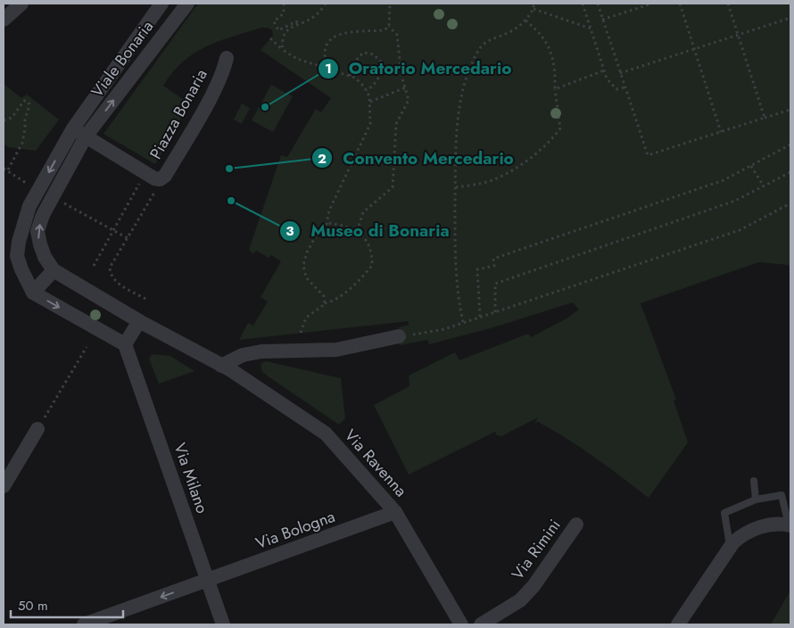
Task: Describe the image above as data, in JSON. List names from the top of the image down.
{
  "streets": {
    "street": [
      "Viale Bonaria",
      "Piazza Bonaria",
      "Via Ravenna",
      "Via Milano",
      "Via Bologna",
      "Via Rimini"
    ]
  },
  "crossings": [
    ["Viale Bonaria", "Piazza Bonaria"],
    ["Via Ravenna", "Via Bologna"],
    ["Via Milano", "Via Bologna"]
  ],
  "one_way": ["Via Bologna"],
  "places": ["Oratorio Mercedario", "Convento Mercedario", "Museo di Bonaria"],
  "scale_bar": "50 m"
}
